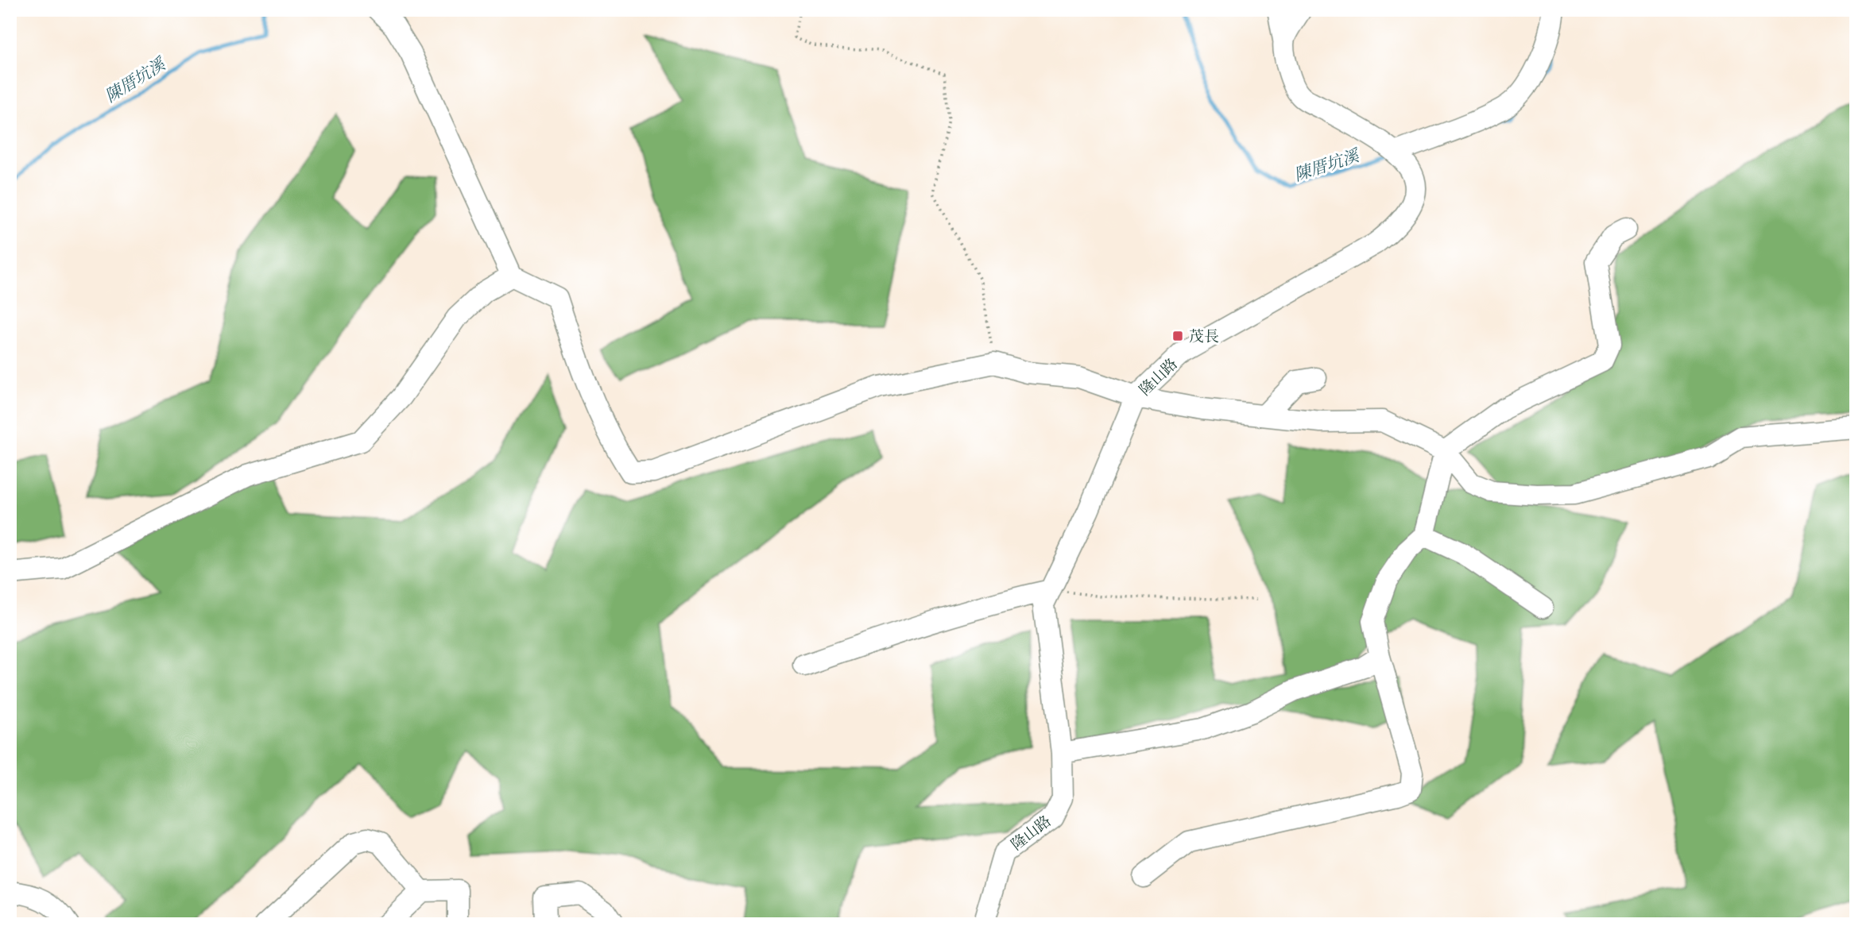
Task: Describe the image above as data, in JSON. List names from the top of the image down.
{
  "streets": {
    "street": ["隆山路"]
  },
  "water": ["陳厝坑溪"],
  "places": {
    "transit": ["茂長"]
  }
}
